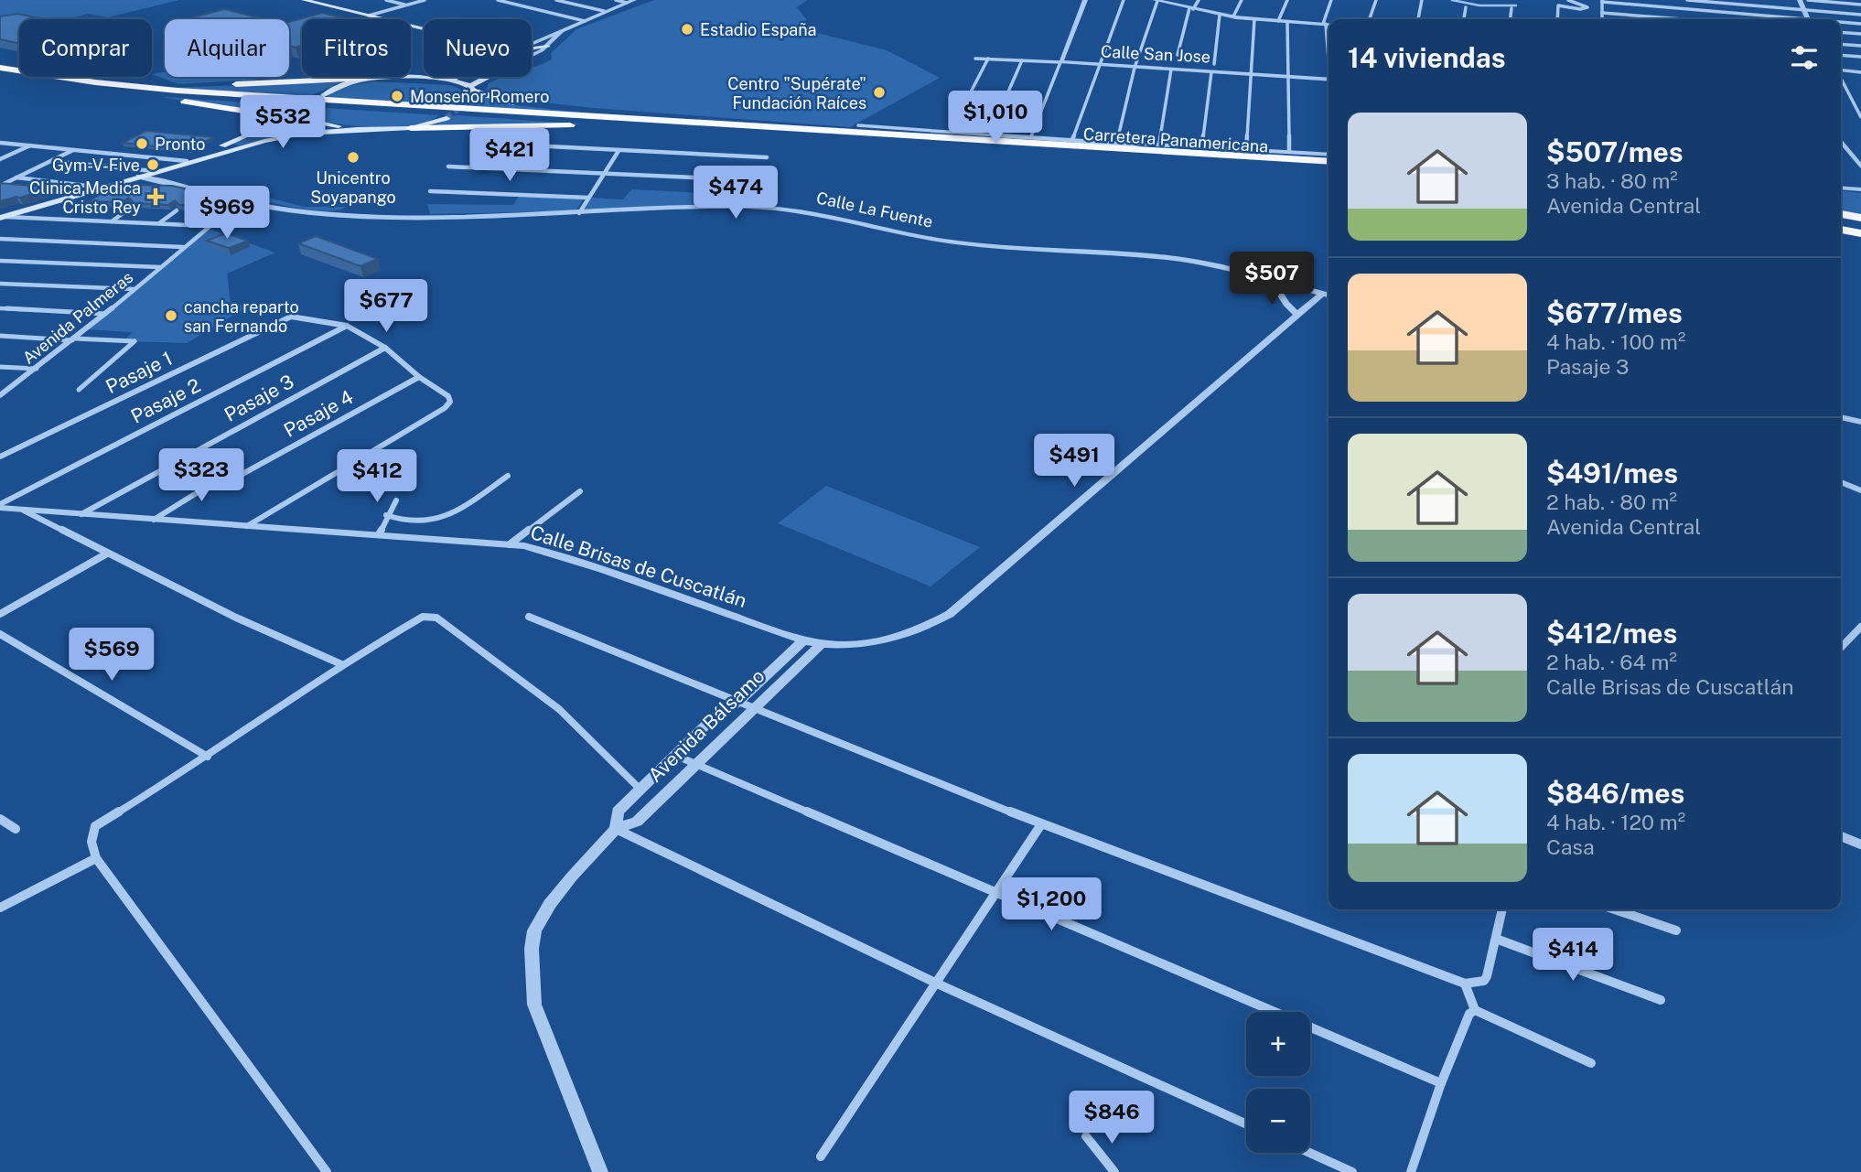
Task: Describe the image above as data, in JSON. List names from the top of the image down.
{
  "streets": {
    "highway": ["Carretera Panamericana"],
    "street": [
      "Calle San Jose",
      "Calle La Fuente",
      "Avenida Palmeras",
      "Pasaje 1",
      "Pasaje 3",
      "Pasaje 2",
      "Pasaje 4",
      "Calle Brisas de Cuscatlán",
      "Avenida Bálsamo"
    ]
  },
  "crossings": [
    ["Calle La Fuente", "Calle Brisas de Cuscatlán"],
    ["Pasaje 1", "Pasaje 2"],
    ["Pasaje 3", "Calle Brisas de Cuscatlán"],
    ["Pasaje 2", "Calle Brisas de Cuscatlán"],
    ["Calle Brisas de Cuscatlán", "Avenida Bálsamo"]
  ],
  "places": {
    "other": [
      "Estadio España",
      "Centro \"Supérate\" Fundación Raíces",
      "Monseñor Romero",
      "Pronto",
      "Unicentro Soyapango",
      "Gym-V-Five",
      "cancha reparto san Fernando"
    ],
    "health": ["Clinica Medica Cristo Rey"]
  },
  "page": {
    "chip": [
      "Comprar",
      "Alquilar",
      "Filtros",
      "Nuevo"
    ],
    "heading": "14 viviendas",
    "price": [
      "$1,010",
      "$532",
      "$421",
      "$474",
      "$969",
      "$507",
      "$677",
      "$491",
      "$323",
      "$412",
      "$569",
      "$1,200",
      "$414",
      "$846"
    ],
    "list": [
      {
        "name": "$507/mes",
        "note": "3 hab. · 80 m² · Avenida Central"
      },
      {
        "name": "$677/mes",
        "note": "4 hab. · 100 m² · Pasaje 3"
      },
      {
        "name": "$491/mes",
        "note": "2 hab. · 80 m² · Avenida Central"
      },
      {
        "name": "$412/mes",
        "note": "2 hab. · 64 m² · Calle Brisas de Cuscatlán"
      },
      {
        "name": "$846/mes",
        "note": "4 hab. · 120 m² · Casa"
      }
    ],
    "map_buttons": ["+", "−"]
  }
}
